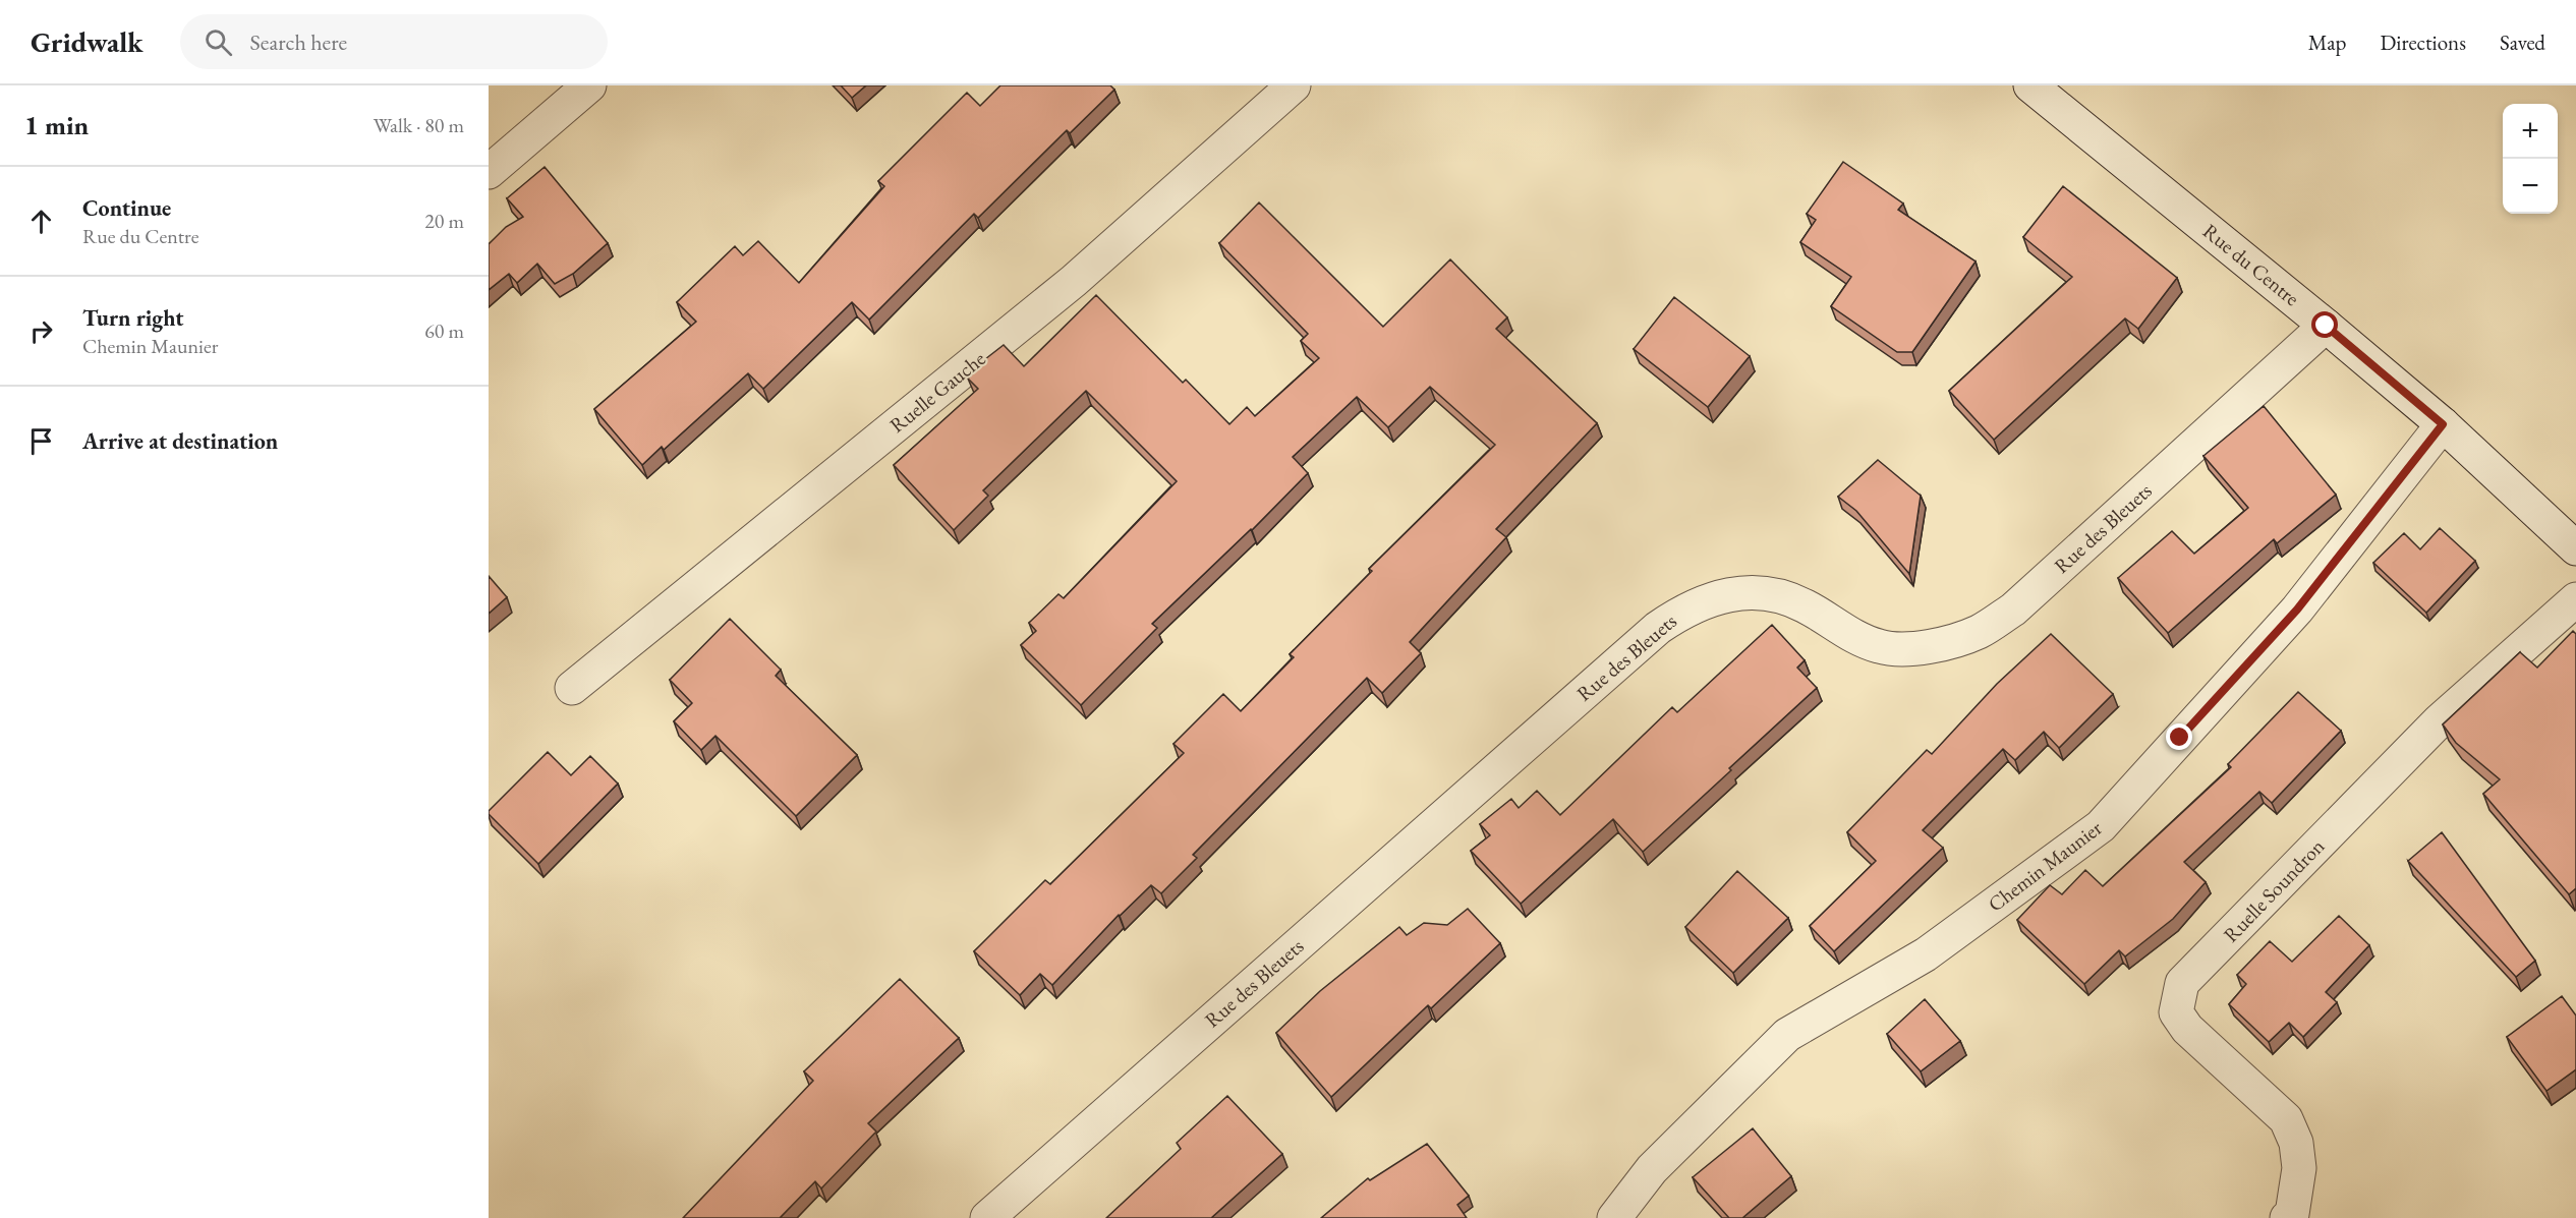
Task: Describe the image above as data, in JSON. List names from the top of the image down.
{
  "streets": {
    "street": [
      "Rue du Centre",
      "Ruelle Gauche",
      "Rue des Bleuets",
      "Chemin Maunier",
      "Ruelle Soundron"
    ]
  },
  "crossings": [
    ["Rue du Centre", "Rue des Bleuets"],
    ["Rue du Centre", "Chemin Maunier"]
  ],
  "page": {
    "header": "Gridwalk",
    "search": "Search here",
    "nav": ["Map", "Directions", "Saved"],
    "heading": ["1 min", "Walk · 80 m"],
    "map_buttons": ["+", "−"],
    "list": [
      ["Continue", "Rue du Centre", "20 m"],
      ["Turn right", "Chemin Maunier", "60 m"],
      "Arrive at destination"
    ]
  }
}
